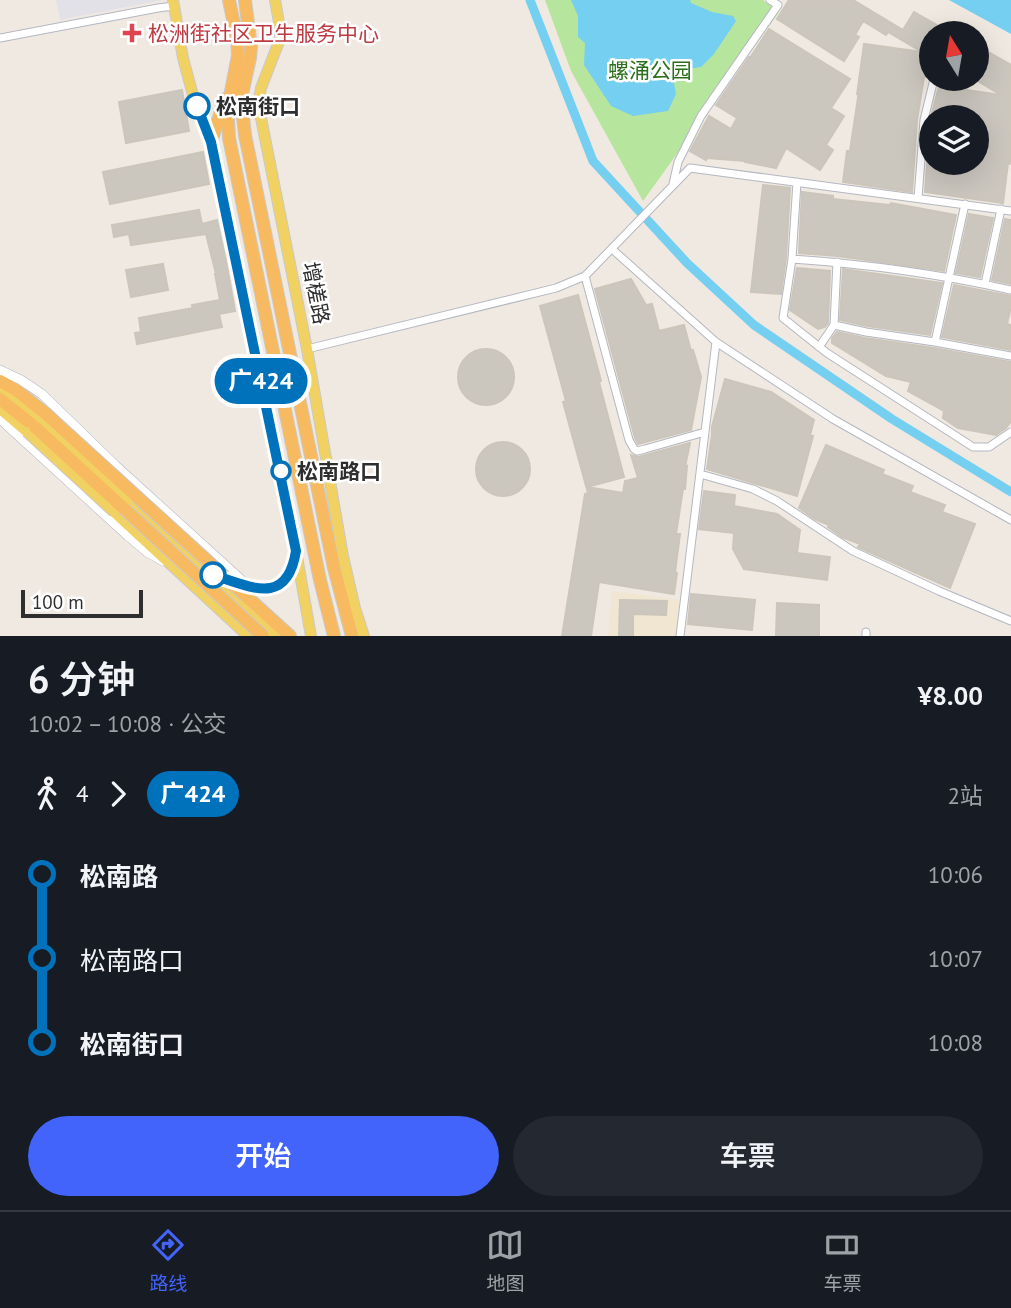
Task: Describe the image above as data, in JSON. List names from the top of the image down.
{
  "streets": {
    "highway": ["增槎路"]
  },
  "parks": ["螺涌公园"],
  "places": {
    "health": ["松洲街社区卫生服务中心"],
    "other": ["松南街口", "松南路口"]
  },
  "lines": ["bus line 广424"],
  "scale_bar": "100 m",
  "north": "top",
  "page": {
    "on_map": "广424",
    "scale": "100 m",
    "heading": ["6 分钟", "10:02 – 10:08 · 公交", "¥8.00"],
    "legs": ["4", "广424", "2站"],
    "list": [
      {
        "name": "松南路",
        "value": "10:06"
      },
      {
        "name": "松南路口",
        "value": "10:07"
      },
      {
        "name": "松南街口",
        "value": "10:08"
      }
    ],
    "buttons": ["开始", "车票"],
    "tabs": ["路线", "地图", "车票"]
  }
}
